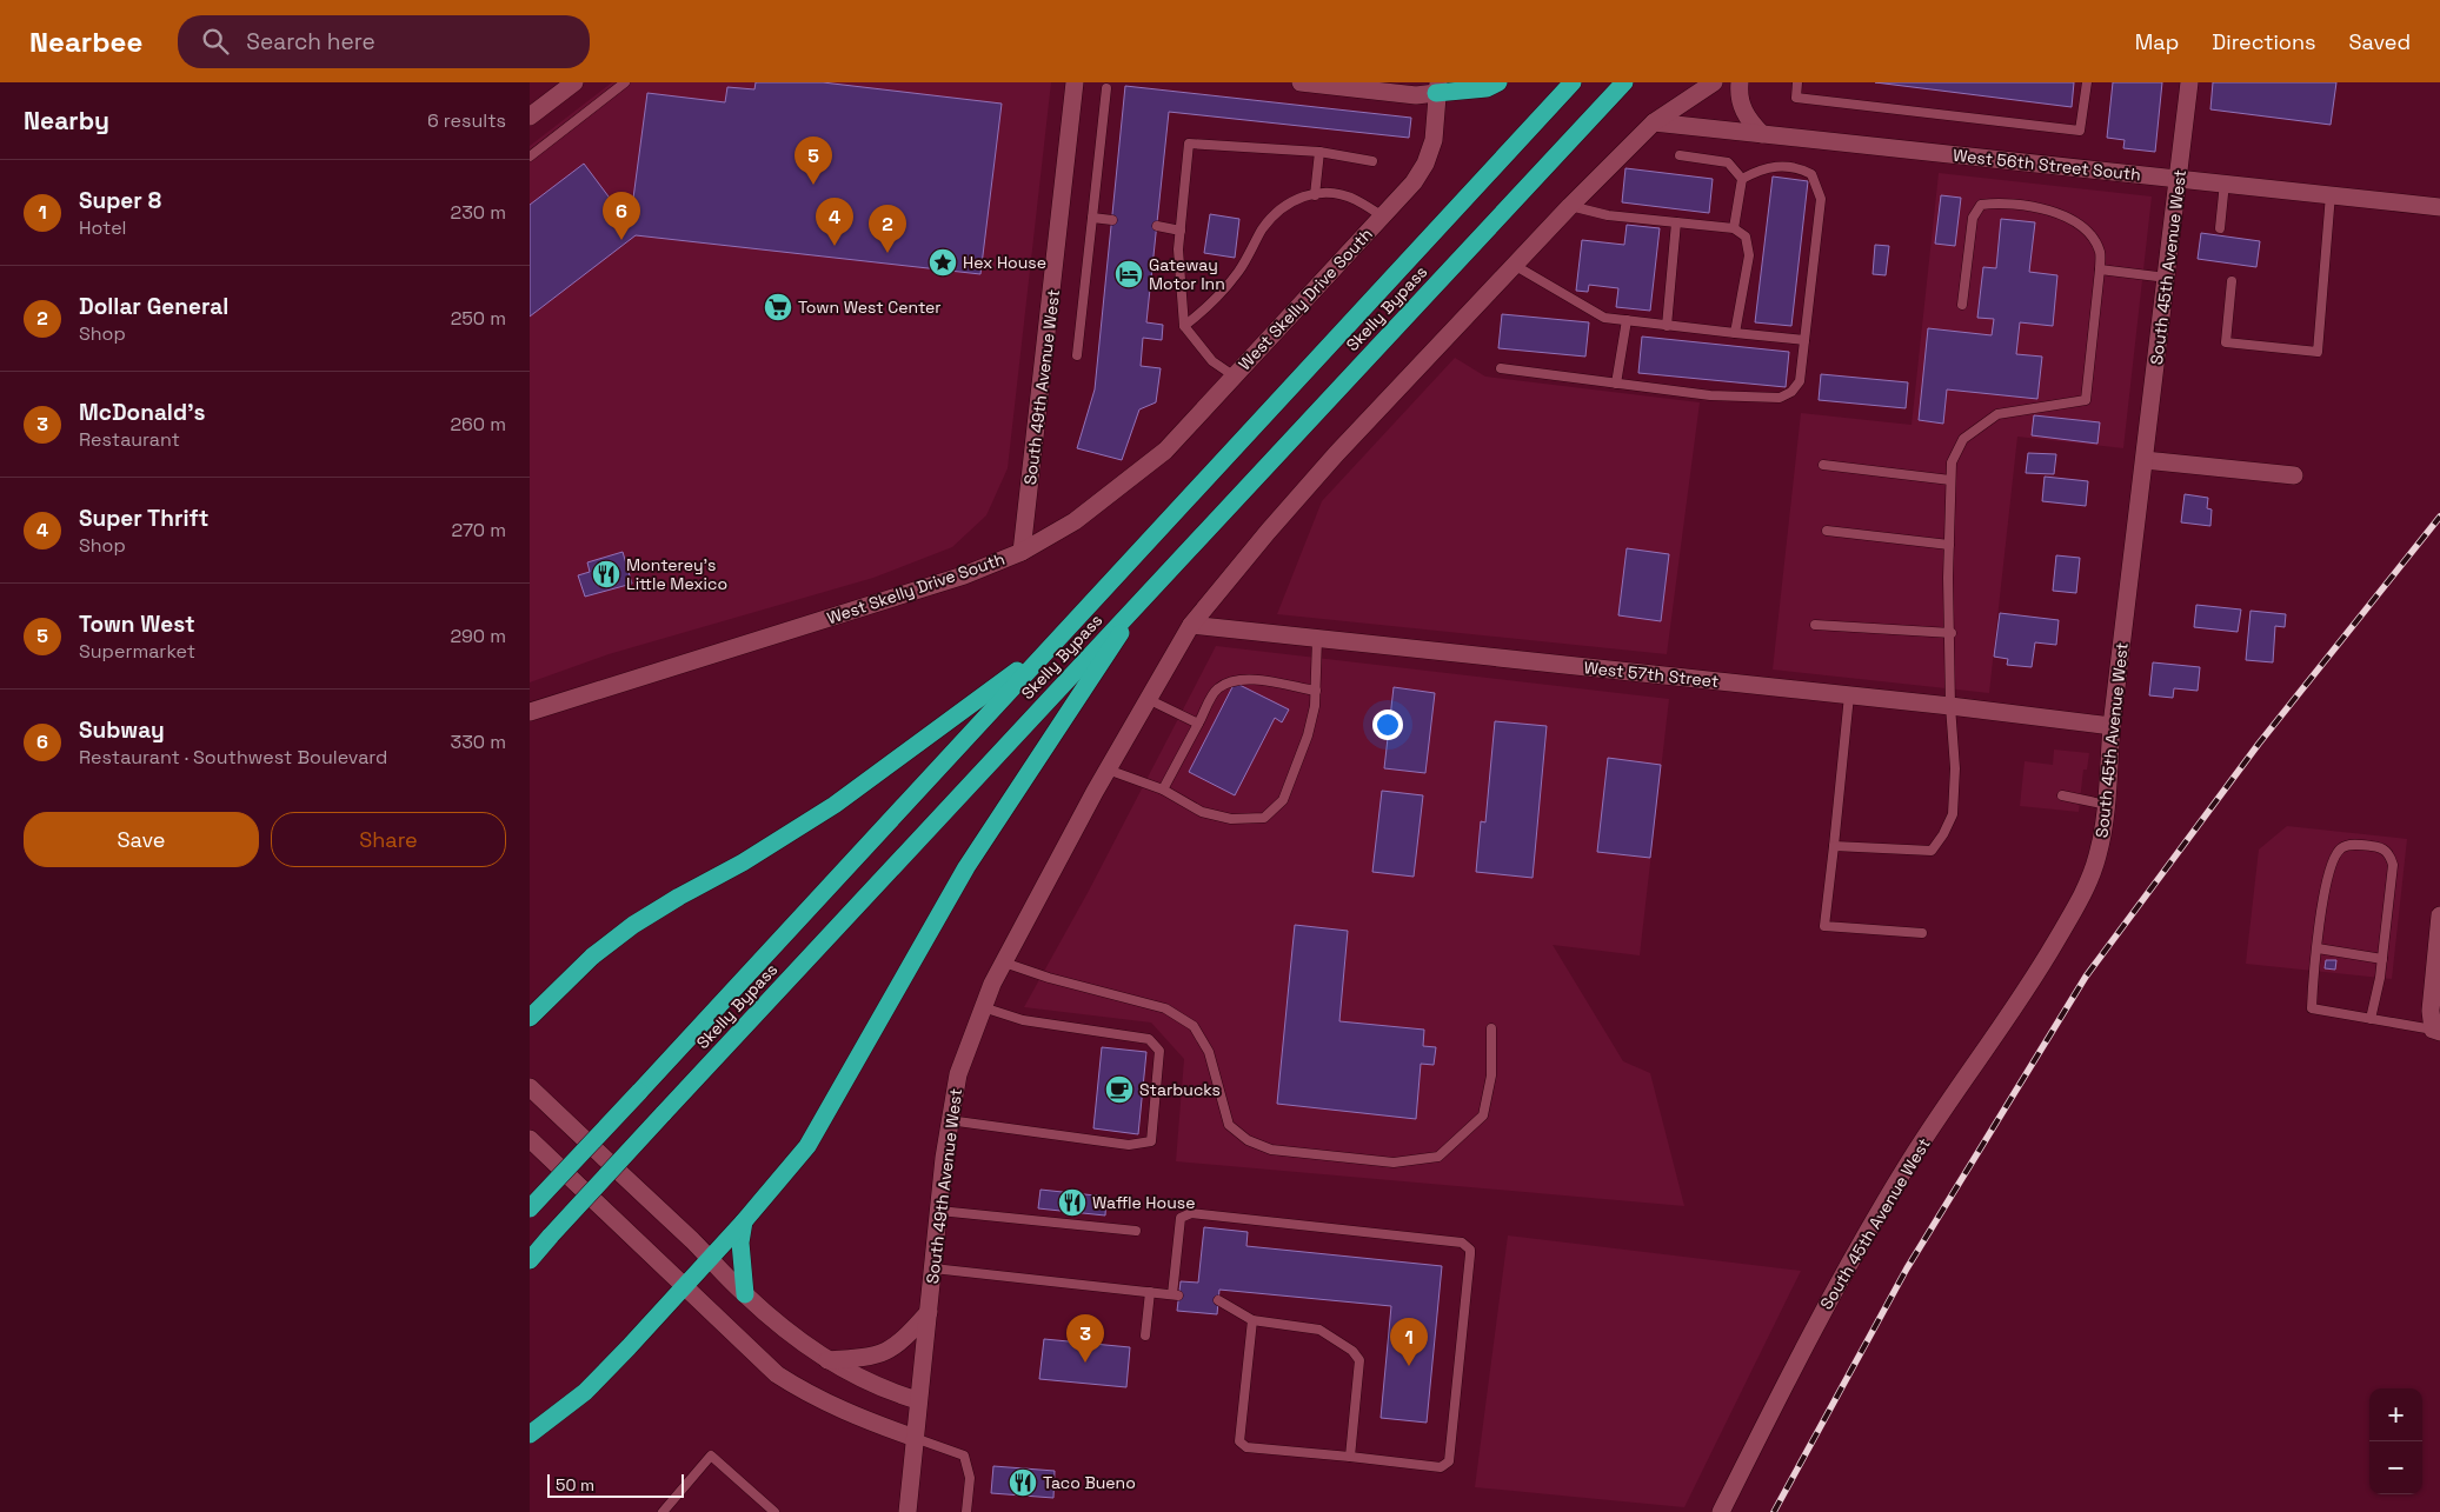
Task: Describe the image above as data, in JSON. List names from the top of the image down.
{
  "streets": {
    "highway": ["Skelly Bypass"],
    "street": [
      "West 56th Street South",
      "South 45th Avenue West",
      "West Skelly Drive South",
      "South 49th Avenue West",
      "West 57th Street"
    ]
  },
  "crossings": [
    ["West 56th Street South", "South 45th Avenue West"],
    ["South 45th Avenue West", "West 57th Street"],
    ["West Skelly Drive South", "South 49th Avenue West"]
  ],
  "places": {
    "place": ["Hex House"],
    "hotel": ["Gateway Motor Inn"],
    "supermarket": ["Town West Center"],
    "restaurant": ["Monterey's Little Mexico", "Waffle House", "Taco Bueno"],
    "cafe": ["Starbucks"]
  },
  "scale_bar": "50 m",
  "page": {
    "header": "Nearbee",
    "search": "Search here",
    "nav": ["Map", "Directions", "Saved"],
    "heading": ["Nearby", "6 results"],
    "pins": [
      "5",
      "6",
      "4",
      "2",
      "3",
      "1"
    ],
    "list": [
      {
        "mark": "1",
        "name": "Super 8",
        "note": "Hotel",
        "value": "230 m"
      },
      {
        "mark": "2",
        "name": "Dollar General",
        "note": "Shop",
        "value": "250 m"
      },
      {
        "mark": "3",
        "name": "McDonald's",
        "note": "Restaurant",
        "value": "260 m"
      },
      {
        "mark": "4",
        "name": "Super Thrift",
        "note": "Shop",
        "value": "270 m"
      },
      {
        "mark": "5",
        "name": "Town West",
        "note": "Supermarket",
        "value": "290 m"
      },
      {
        "mark": "6",
        "name": "Subway",
        "note": "Restaurant · Southwest Boulevard",
        "value": "330 m"
      }
    ],
    "buttons": ["Save", "Share"],
    "map_buttons": ["+", "−"],
    "scale": "50 m"
  }
}
